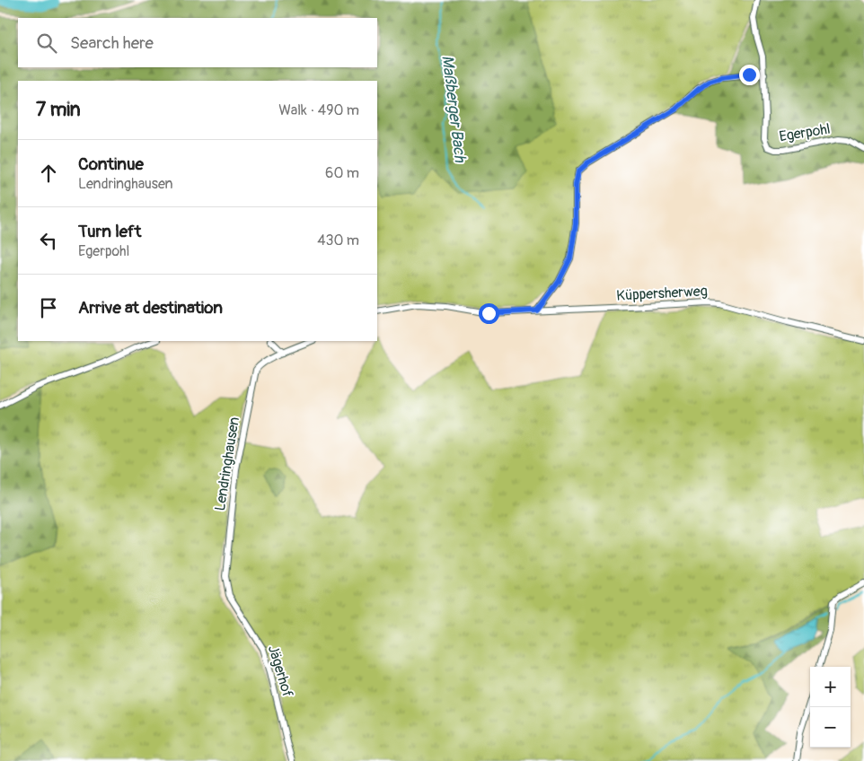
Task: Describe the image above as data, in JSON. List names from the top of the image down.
{
  "streets": {
    "street": [
      "Egerpohl",
      "Küppersherweg",
      "Lendringhausen",
      "Jägerhof"
    ]
  },
  "crossings": [
    ["Lendringhausen", "Jägerhof"]
  ],
  "water": ["Maßberger Bach"],
  "page": {
    "search": "Search here",
    "heading": ["7 min", "Walk · 490 m"],
    "list": [
      ["Continue", "Lendringhausen", "60 m"],
      ["Turn left", "Egerpohl", "430 m"],
      "Arrive at destination"
    ],
    "map_buttons": ["+", "−"]
  }
}
